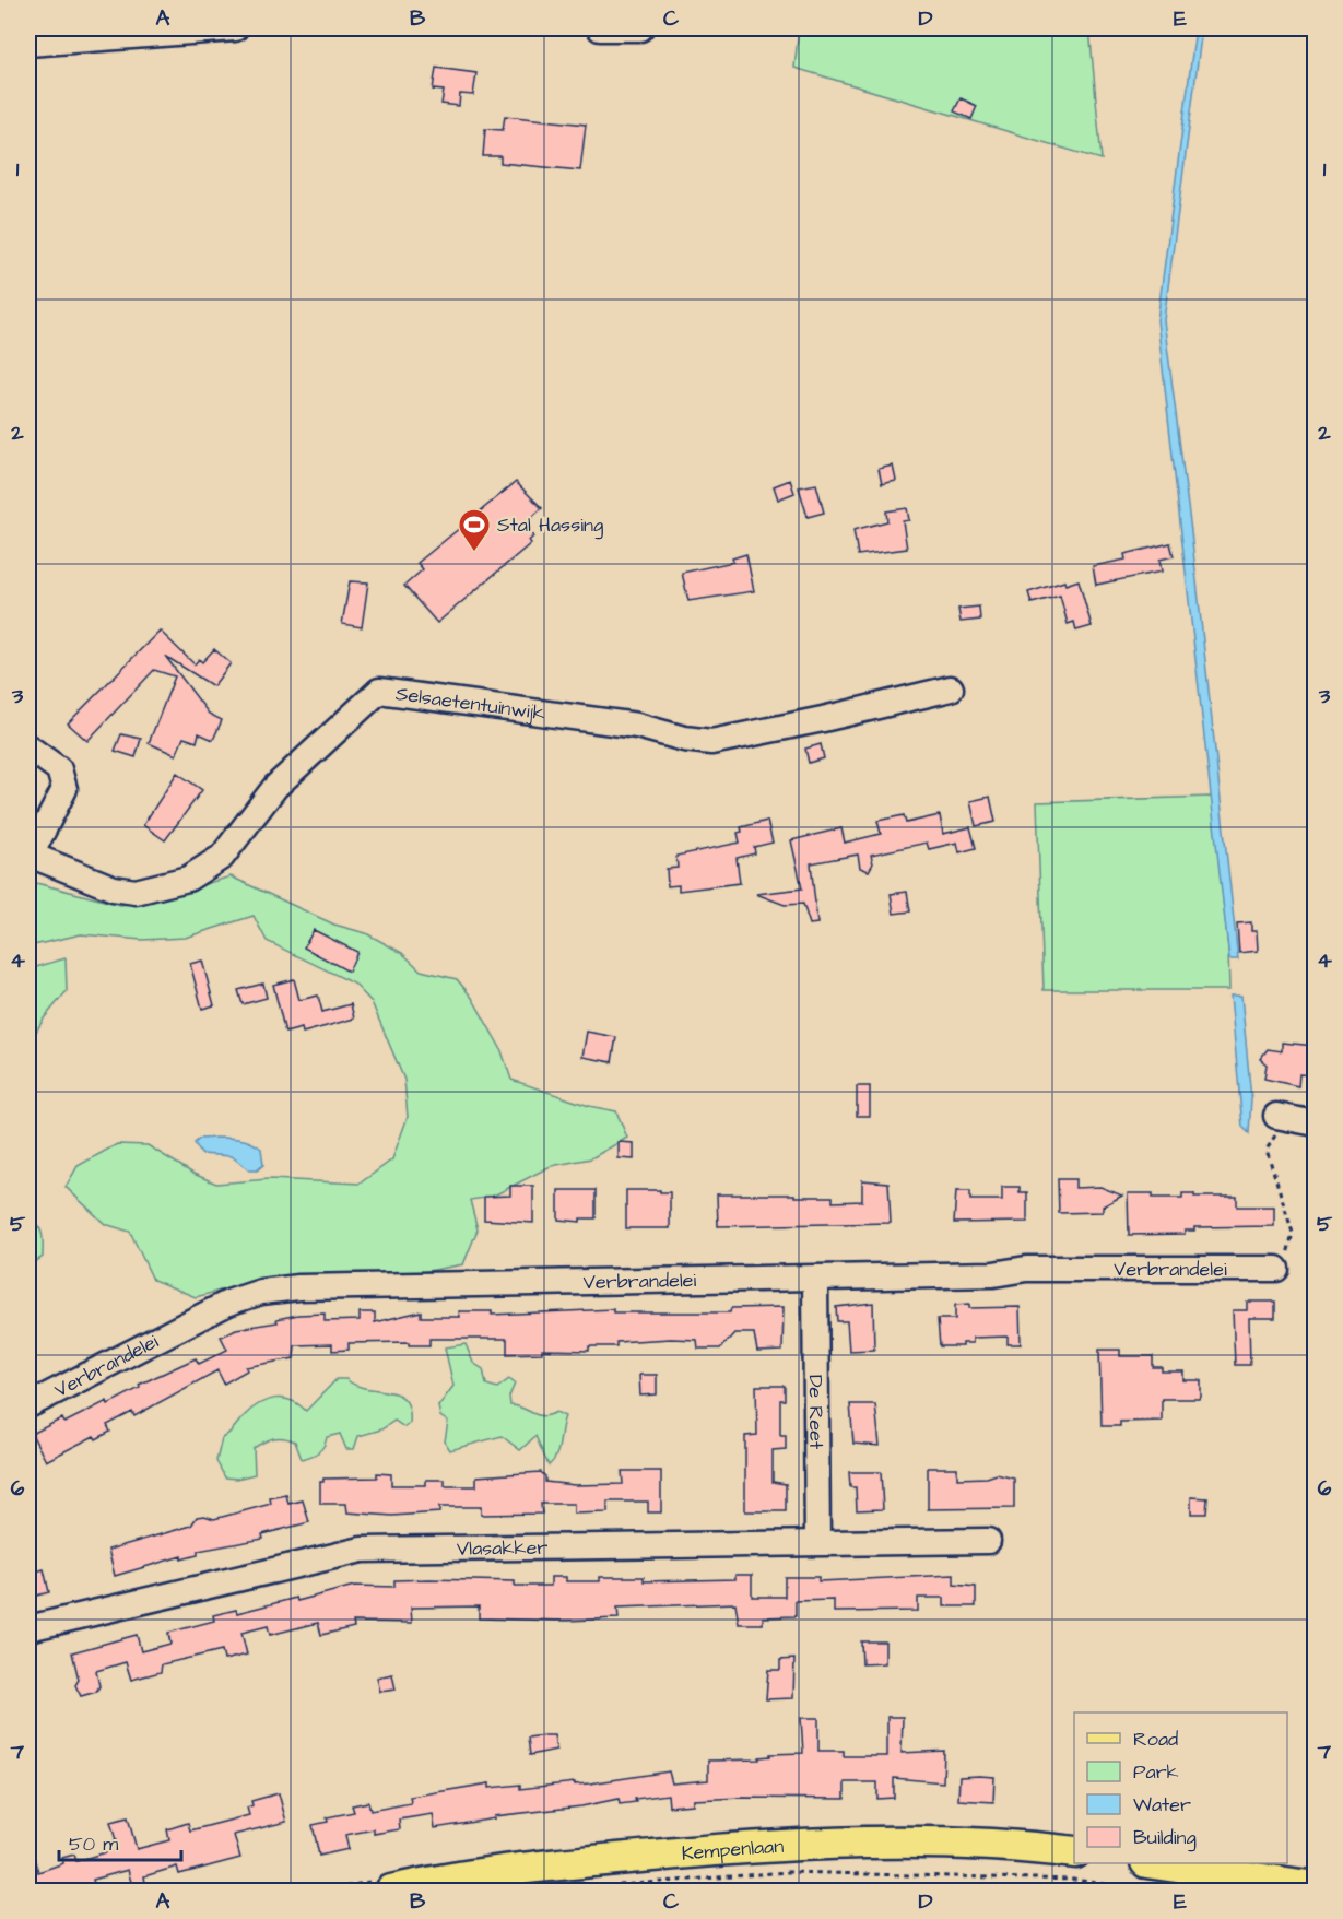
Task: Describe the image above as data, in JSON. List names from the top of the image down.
{
  "streets": {
    "main road": ["Kempenlaan"],
    "street": [
      "Selsaetentuinwijk",
      "Verbrandelei",
      "De Reet",
      "Vlasakker"
    ]
  },
  "crossings": [
    ["Verbrandelei", "De Reet"],
    ["De Reet", "Vlasakker"]
  ],
  "places": {
    "sports": ["Stal Hassing"]
  },
  "legend": [
    "Road",
    "Park",
    "Water",
    "Building"
  ],
  "scale_bar": "50 m",
  "grid": {
    "columns": [
      "A",
      "B",
      "C",
      "D",
      "E"
    ],
    "rows": [
      "1",
      "2",
      "3",
      "4",
      "5",
      "6",
      "7"
    ]
  }
}
